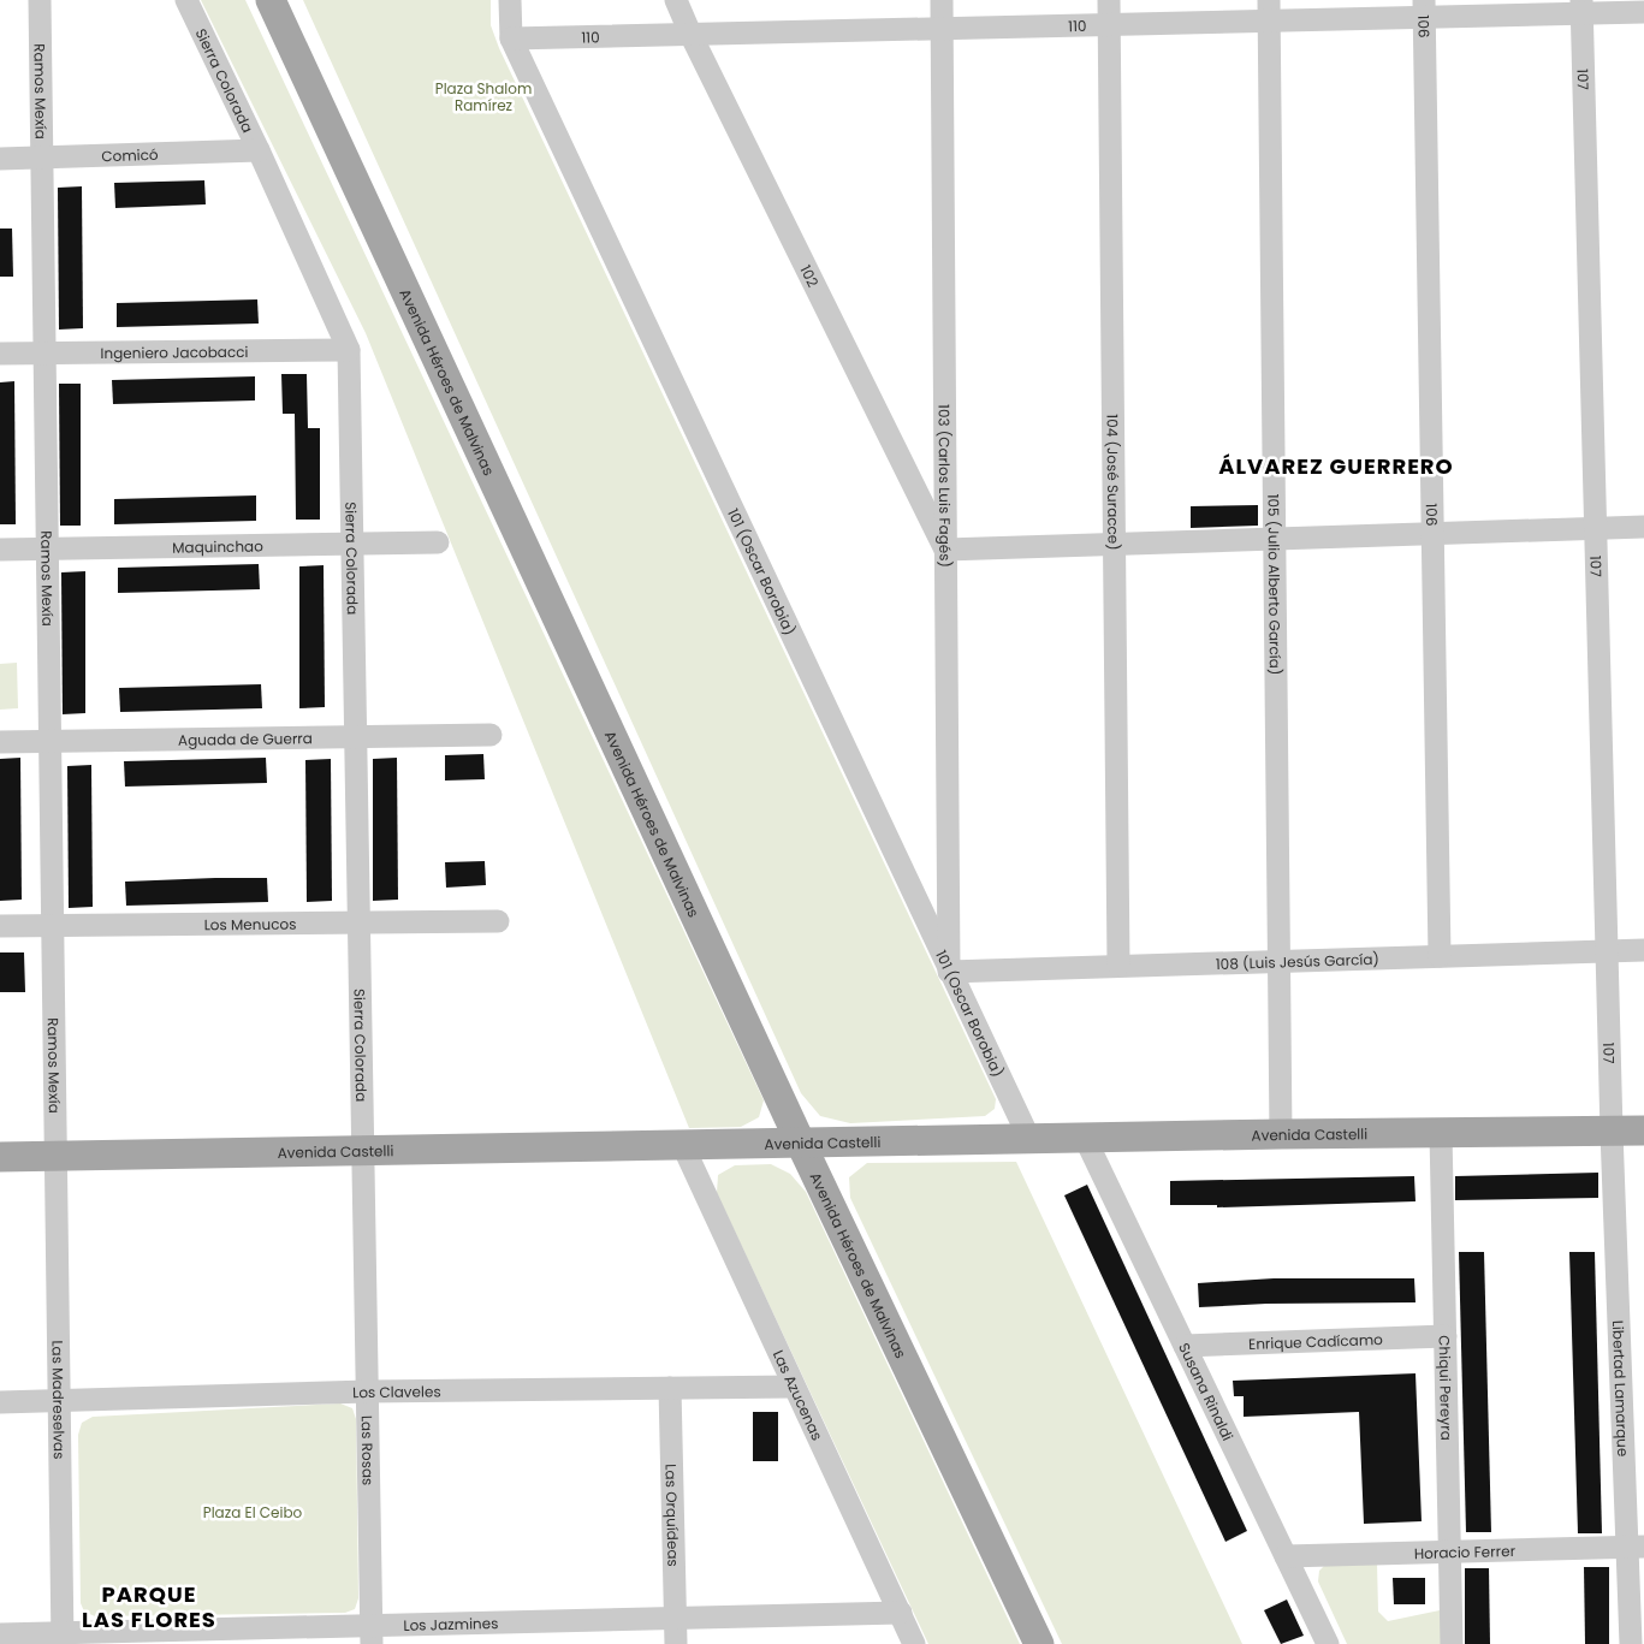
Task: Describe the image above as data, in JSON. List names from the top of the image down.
{
  "streets": {
    "main road": ["Avenida Héroes de Malvinas", "Avenida Castelli"],
    "street": [
      "110",
      "106",
      "Sierra Colorada",
      "107",
      "Ramos Mexía",
      "Comicó",
      "102",
      "Ingeniero Jacobacci",
      "104 (José Suracce)",
      "103 (Carlos Luis Fagés)",
      "Maquinchao",
      "101 (Oscar Borobia)",
      "105 (Julio Alberto García)",
      "Aguada de Guerra",
      "Los Menucos",
      "108 (Luis Jesús García)",
      "Enrique Cadícamo",
      "Chiqui Pereyra",
      "Libertad Lamarque",
      "Los Claveles",
      "Susana Rinaldi",
      "Las Azucenas",
      "Las Madreselvas",
      "Las Rosas",
      "Las Orquídeas",
      "Horacio Ferrer",
      "Los Jazmines"
    ]
  },
  "crossings": [
    ["110", "106"],
    ["110", "107"],
    ["110", "102"],
    ["110", "104 (José Suracce)"],
    ["110", "103 (Carlos Luis Fagés)"],
    ["110", "101 (Oscar Borobia)"],
    ["110", "105 (Julio Alberto García)"],
    ["106", "108 (Luis Jesús García)"],
    ["Sierra Colorada", "Comicó"],
    ["Sierra Colorada", "Ingeniero Jacobacci"],
    ["Sierra Colorada", "Maquinchao"],
    ["Sierra Colorada", "Aguada de Guerra"],
    ["Sierra Colorada", "Los Menucos"],
    ["Sierra Colorada", "Avenida Castelli"],
    ["Sierra Colorada", "Las Rosas"],
    ["107", "108 (Luis Jesús García)"],
    ["107", "Avenida Castelli"],
    ["107", "Libertad Lamarque"],
    ["Ramos Mexía", "Comicó"],
    ["Ramos Mexía", "Ingeniero Jacobacci"],
    ["Ramos Mexía", "Maquinchao"],
    ["Ramos Mexía", "Aguada de Guerra"],
    ["Ramos Mexía", "Los Menucos"],
    ["Ramos Mexía", "Avenida Castelli"],
    ["Ramos Mexía", "Las Madreselvas"],
    ["102", "103 (Carlos Luis Fagés)"],
    ["Avenida Héroes de Malvinas", "Avenida Castelli"],
    ["104 (José Suracce)", "108 (Luis Jesús García)"],
    ["103 (Carlos Luis Fagés)", "101 (Oscar Borobia)"],
    ["103 (Carlos Luis Fagés)", "108 (Luis Jesús García)"],
    ["101 (Oscar Borobia)", "108 (Luis Jesús García)"],
    ["101 (Oscar Borobia)", "Avenida Castelli"],
    ["105 (Julio Alberto García)", "108 (Luis Jesús García)"],
    ["105 (Julio Alberto García)", "Avenida Castelli"],
    ["Avenida Castelli", "Chiqui Pereyra"],
    ["Avenida Castelli", "Libertad Lamarque"],
    ["Avenida Castelli", "Susana Rinaldi"],
    ["Avenida Castelli", "Las Azucenas"],
    ["Avenida Castelli", "Las Madreselvas"],
    ["Avenida Castelli", "Las Rosas"],
    ["Enrique Cadícamo", "Chiqui Pereyra"],
    ["Enrique Cadícamo", "Susana Rinaldi"],
    ["Chiqui Pereyra", "Horacio Ferrer"],
    ["Libertad Lamarque", "Horacio Ferrer"],
    ["Los Claveles", "Las Azucenas"],
    ["Los Claveles", "Las Madreselvas"],
    ["Los Claveles", "Las Rosas"],
    ["Los Claveles", "Las Orquídeas"],
    ["Susana Rinaldi", "Horacio Ferrer"],
    ["Las Azucenas", "Los Jazmines"],
    ["Las Madreselvas", "Los Jazmines"],
    ["Las Rosas", "Los Jazmines"],
    ["Las Orquídeas", "Los Jazmines"]
  ],
  "districts": ["ÁLVAREZ GUERRERO", "PARQUE LAS FLORES"],
  "parks": ["Plaza Shalom Ramírez", "Plaza El Ceibo"]
}
